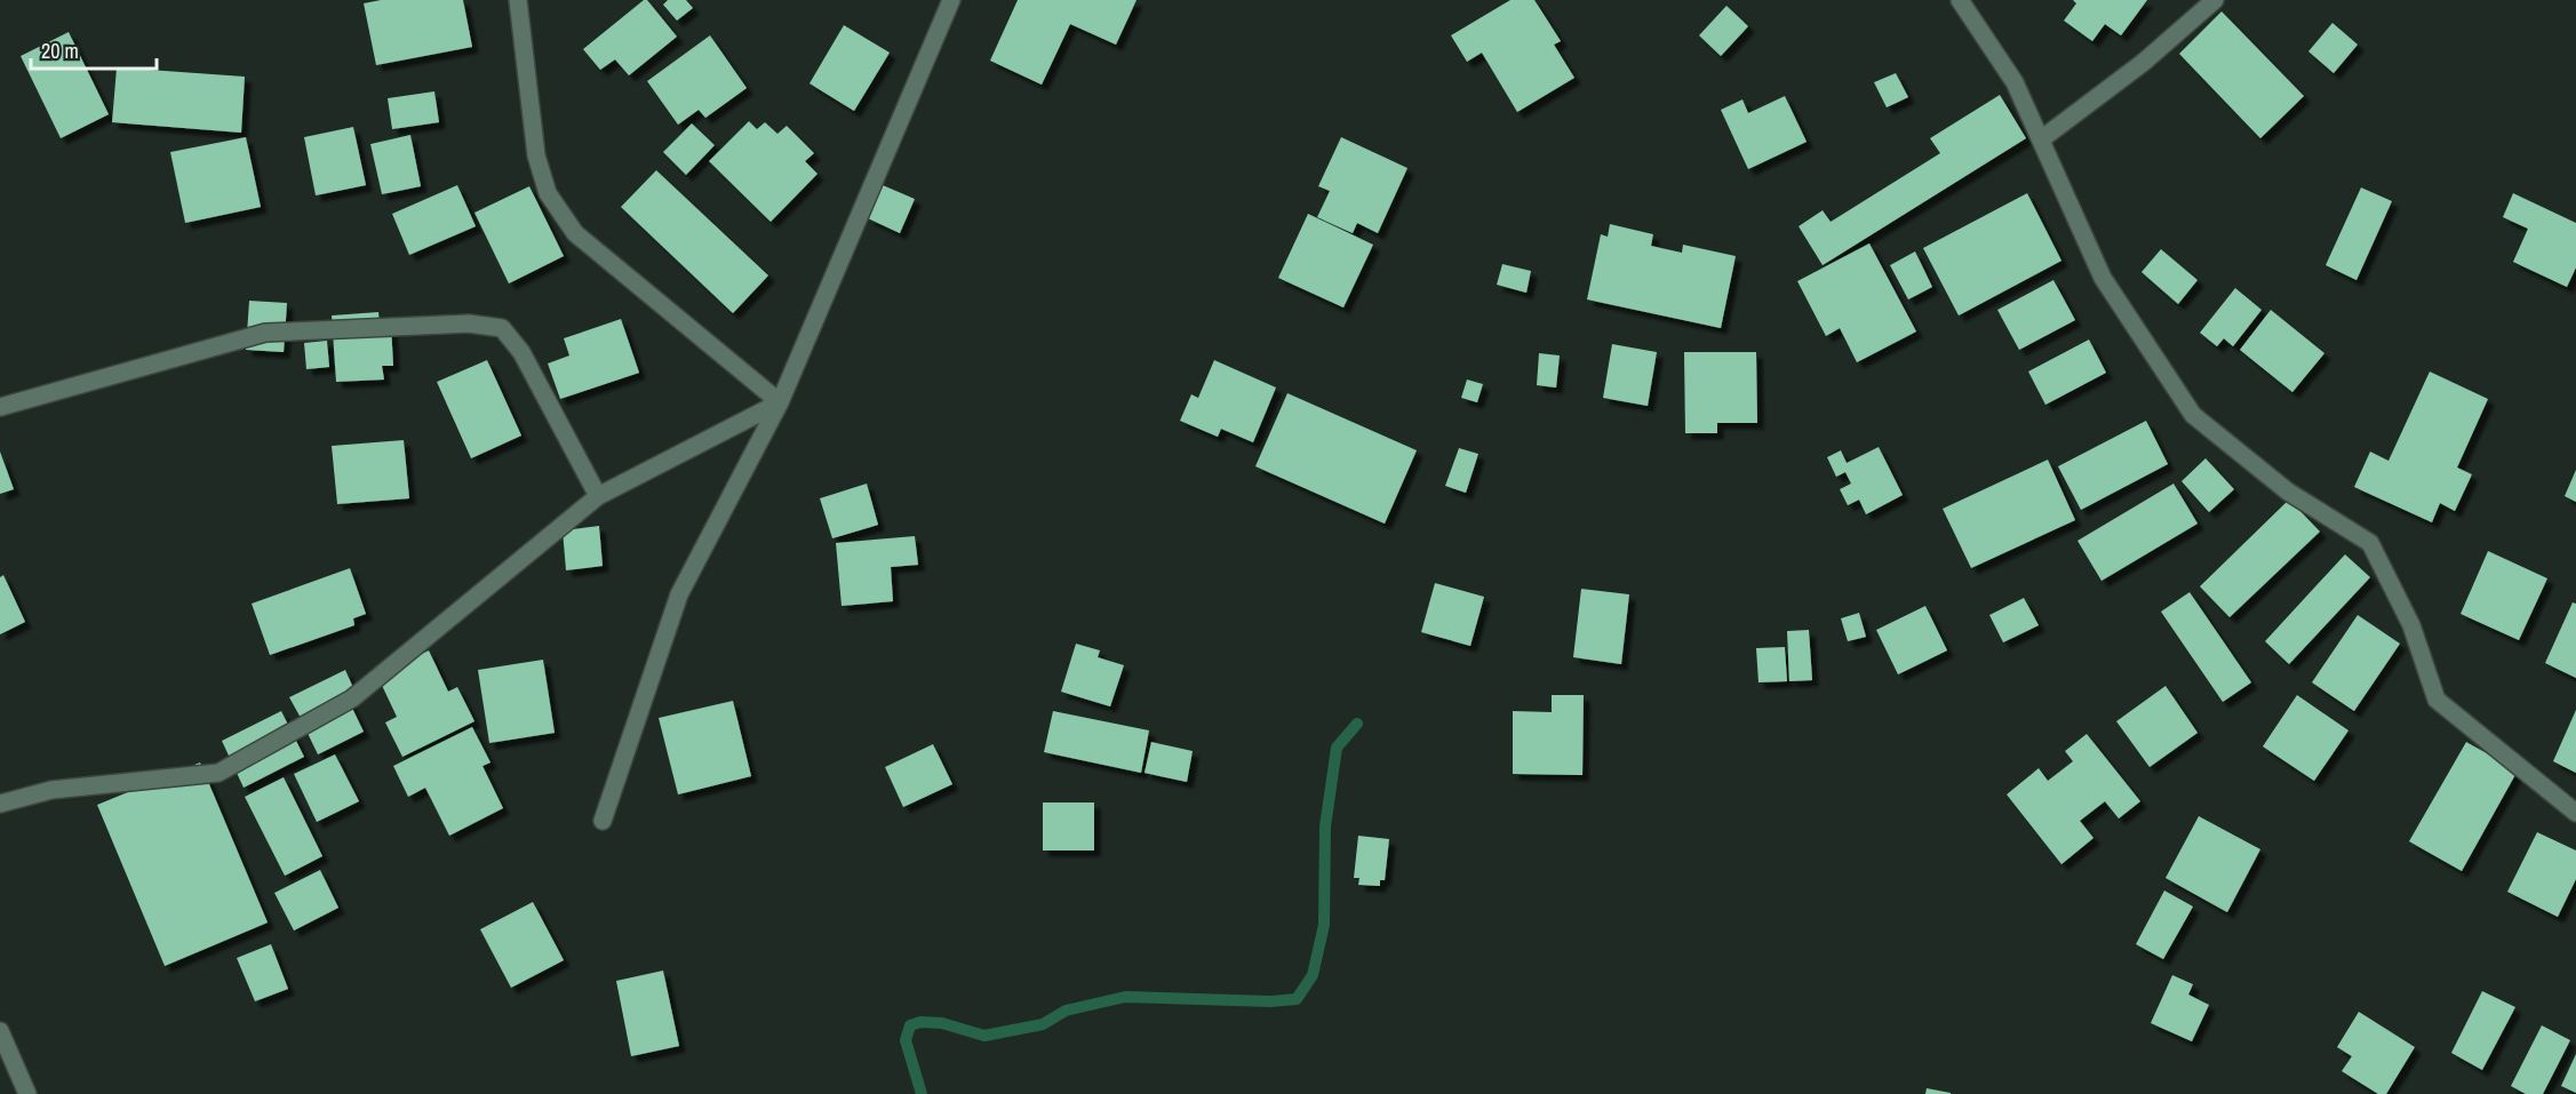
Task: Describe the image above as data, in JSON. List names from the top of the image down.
{
  "scale_bar": "20 m"
}
